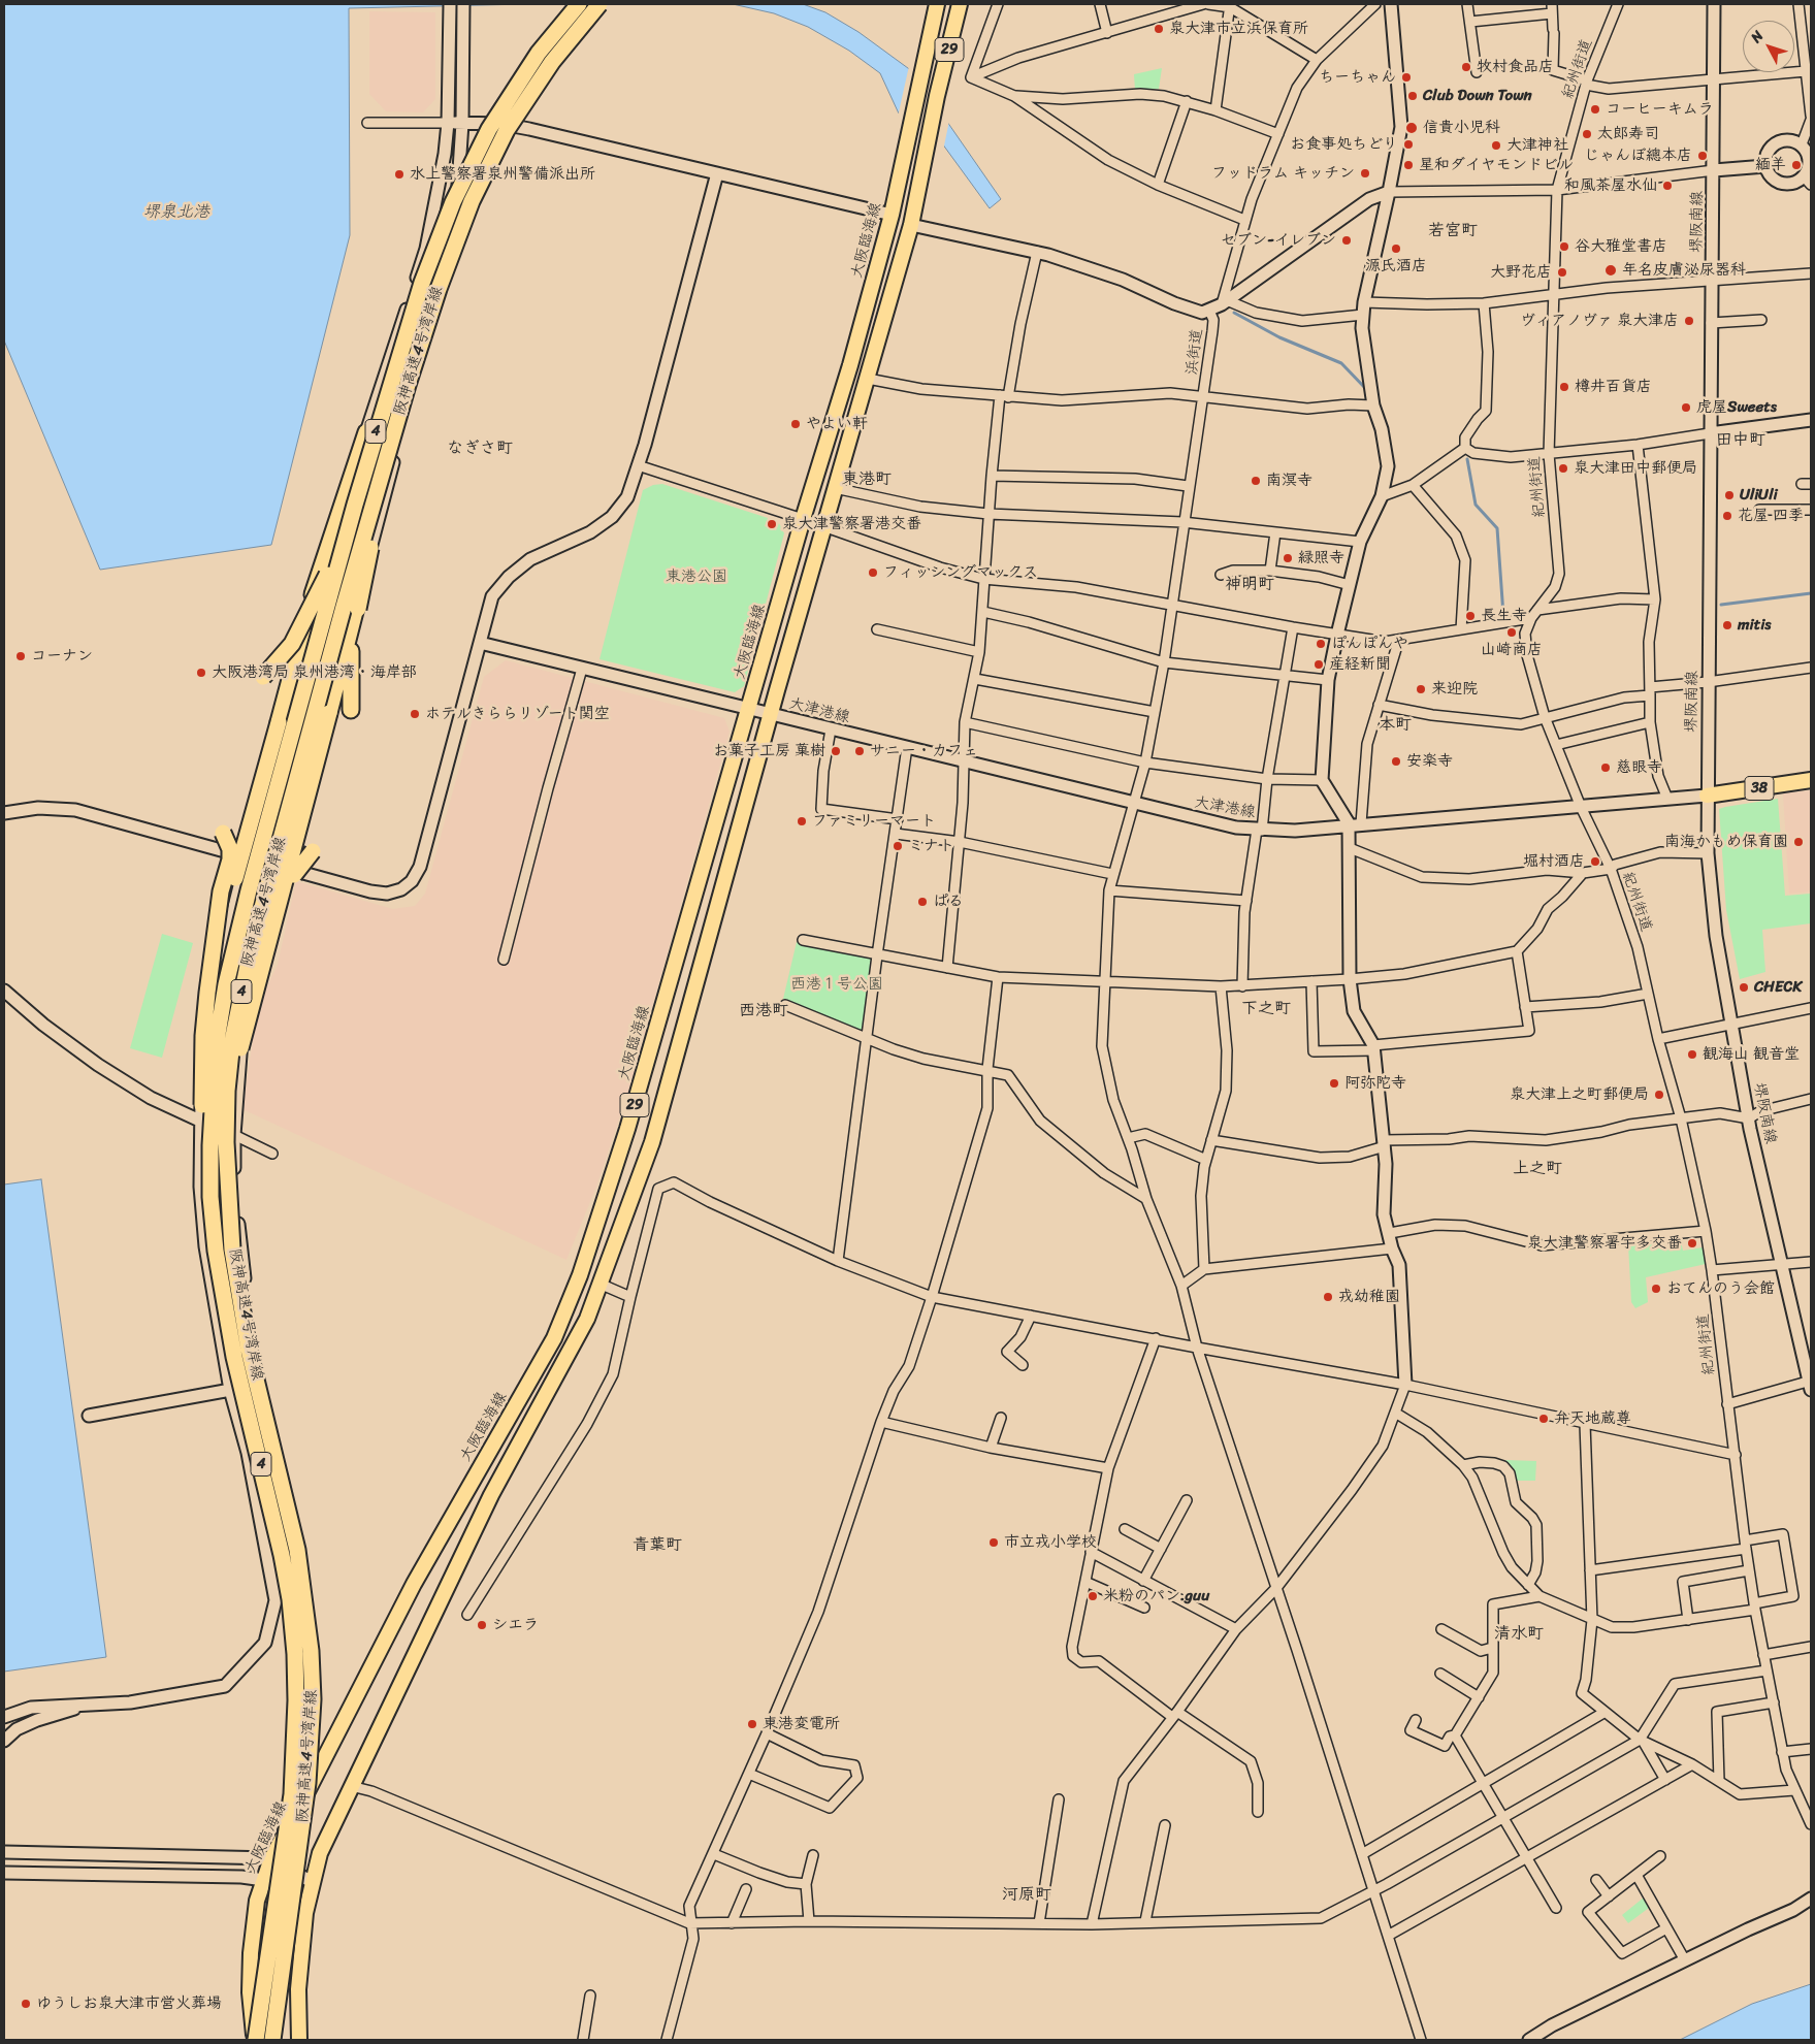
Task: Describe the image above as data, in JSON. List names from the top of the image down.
{
  "streets": {
    "highway": ["阪神高速4号湾岸線", "4"],
    "main road": ["29", "大阪臨海線", "38"],
    "street": [
      "紀州街道",
      "堺阪南線",
      "浜街道",
      "大津港線"
    ]
  },
  "crossings": [
    ["29", "大津港線"],
    ["紀州街道", "大津港線"],
    ["堺阪南線", "大津港線"],
    ["堺阪南線", "38"],
    ["大阪臨海線", "阪神高速4号湾岸線"],
    ["大阪臨海線", "大津港線"],
    ["浜街道", "大津港線"],
    ["大津港線", "38"]
  ],
  "districts": [
    "若宮町",
    "田中町",
    "なぎさ町",
    "東港町",
    "神明町",
    "本町",
    "下之町",
    "西港町",
    "上之町",
    "青葉町",
    "清水町",
    "河原町"
  ],
  "water": ["堺泉北港"],
  "parks": ["東港公園", "西港１号公園"],
  "places": [
    "泉大津市立浜保育所",
    "牧村食品店",
    "ちーちゃん",
    "Club Down Town",
    "コーヒーキムラ",
    "信貴小児科",
    "太郎寿司",
    "お食事処ちどり",
    "大津神社",
    "じゃんぼ總本店",
    "星和ダイヤモンドビル",
    "緬羊",
    "フッドラム キッチン",
    "水上警察署泉州警備派出所",
    "和風茶屋水仙",
    "セブン-イレブン",
    "谷大雅堂書店",
    "源氏酒店",
    "年名皮膚泌尿器科",
    "大野花店",
    "ヴィアノヴァ 泉大津店",
    "樽井百貨店",
    "虎屋Sweets",
    "やよい軒",
    "泉大津田中郵便局",
    "南溟寺",
    "UliUli",
    "花屋 四季",
    "泉大津警察署港交番",
    "緑照寺",
    "フィッシングマックス",
    "長生寺",
    "mitis",
    "山崎商店",
    "ぽんぽんや",
    "コーナン",
    "産経新聞",
    "大阪港湾局 泉州港湾・海岸部",
    "来迎院",
    "ホテルきららリゾート関空",
    "お菓子工房 菓樹",
    "サニー・カフェ",
    "安楽寺",
    "慈眼寺",
    "ファミリーマート",
    "南海かもめ保育園",
    "ミナト",
    "堀村酒店",
    "ぱる",
    "CHECK",
    "観海山 観音堂",
    "阿弥陀寺",
    "泉大津上之町郵便局",
    "泉大津警察署宇多交番",
    "おてんのう会館",
    "戎幼稚園",
    "弁天地蔵尊",
    "市立戎小学校",
    "米粉のパン.guu",
    "シエラ",
    "東港変電所",
    "ゆうしお泉大津市営火葬場"
  ],
  "north": "top left"
}
